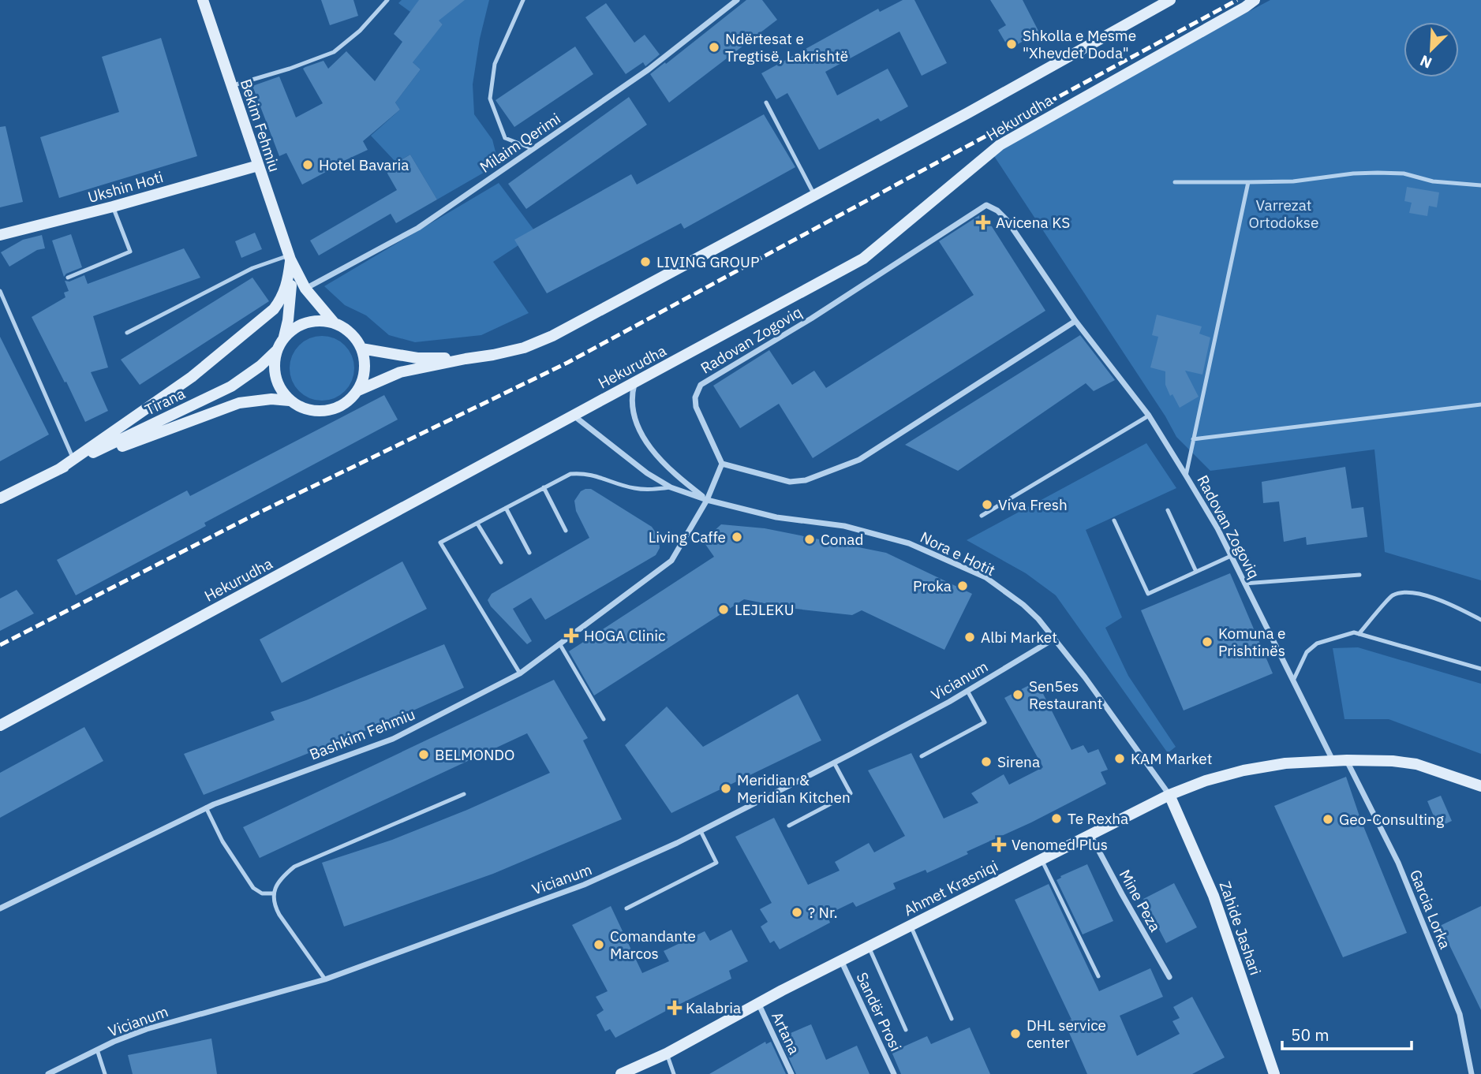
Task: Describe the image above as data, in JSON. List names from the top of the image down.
{
  "streets": {
    "main road": [
      "Hekurudha",
      "Bekim Fehmiu",
      "Ukshin Hoti",
      "Tirana",
      "Ahmet Krasniqi",
      "Zahide Jashari"
    ],
    "street": [
      "Milaim Qerimi",
      "Radovan Zogoviq",
      "Nora e Hotit",
      "Vicianum",
      "Bashkim Fehmiu",
      "Mine Peza",
      "Garcia Lorka",
      "Sandër Prosi",
      "Artana"
    ]
  },
  "crossings": [
    ["Hekurudha", "Bekim Fehmiu"],
    ["Hekurudha", "Tirana"],
    ["Hekurudha", "Nora e Hotit"],
    ["Bekim Fehmiu", "Milaim Qerimi"],
    ["Bekim Fehmiu", "Ukshin Hoti"],
    ["Bekim Fehmiu", "Tirana"],
    ["Radovan Zogoviq", "Bashkim Fehmiu"],
    ["Radovan Zogoviq", "Ahmet Krasniqi"],
    ["Nora e Hotit", "Vicianum"],
    ["Nora e Hotit", "Bashkim Fehmiu"],
    ["Nora e Hotit", "Ahmet Krasniqi"],
    ["Nora e Hotit", "Zahide Jashari"],
    ["Ahmet Krasniqi", "Mine Peza"],
    ["Ahmet Krasniqi", "Garcia Lorka"],
    ["Ahmet Krasniqi", "Zahide Jashari"],
    ["Ahmet Krasniqi", "Sandër Prosi"],
    ["Ahmet Krasniqi", "Artana"]
  ],
  "parks": ["Varrezat Ortodokse"],
  "places": {
    "other": [
      "Shkolla e Mesme \"Xhevdet Doda\"",
      "Ndërtesat e Tregtisë, Lakrishtë",
      "Hotel Bavaria",
      "LIVING GROUP",
      "Viva Fresh",
      "Living Caffe",
      "Conad",
      "Proka",
      "LEJLEKU",
      "Albi Market",
      "Komuna e Prishtinës",
      "Sen5es Restaurant",
      "BELMONDO",
      "KAM Market",
      "Sirena",
      "Meridian & Meridian Kitchen",
      "Te Rexha",
      "Geo-Consulting",
      "? Nr.",
      "Comandante Marcos",
      "DHL service center"
    ],
    "health": [
      "Avicena KS",
      "HOGA Clinic",
      "Venomed Plus",
      "Kalabria"
    ]
  },
  "scale_bar": "50 m",
  "north": "bottom left"
}
